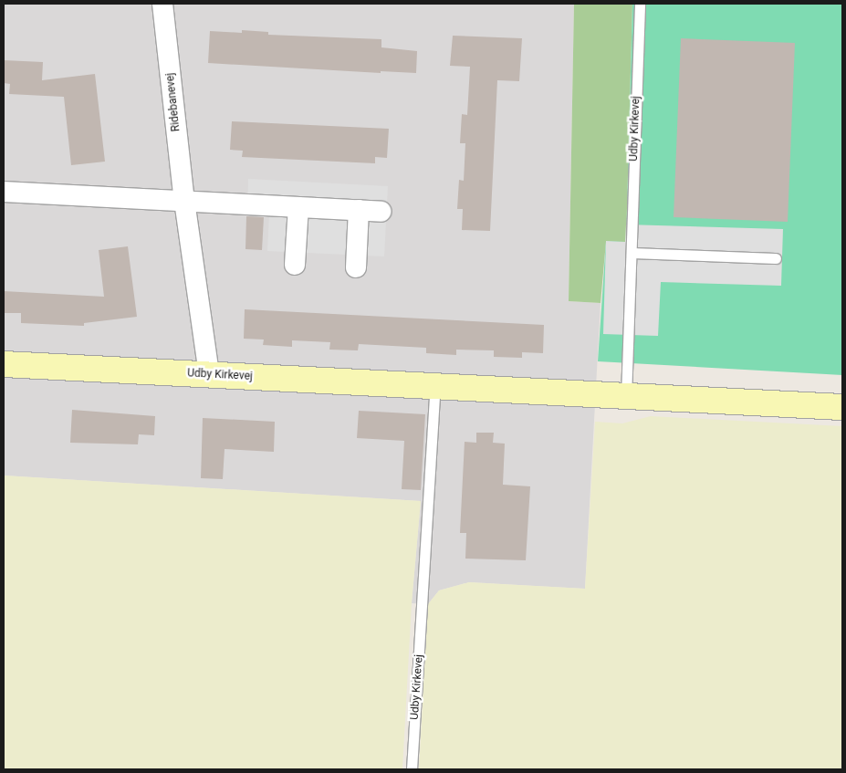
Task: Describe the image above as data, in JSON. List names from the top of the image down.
{
  "streets": {
    "street": ["Ridebanevej", "Udby Kirkevej"]
  },
  "crossings": [
    ["Ridebanevej", "Udby Kirkevej"]
  ]
}
